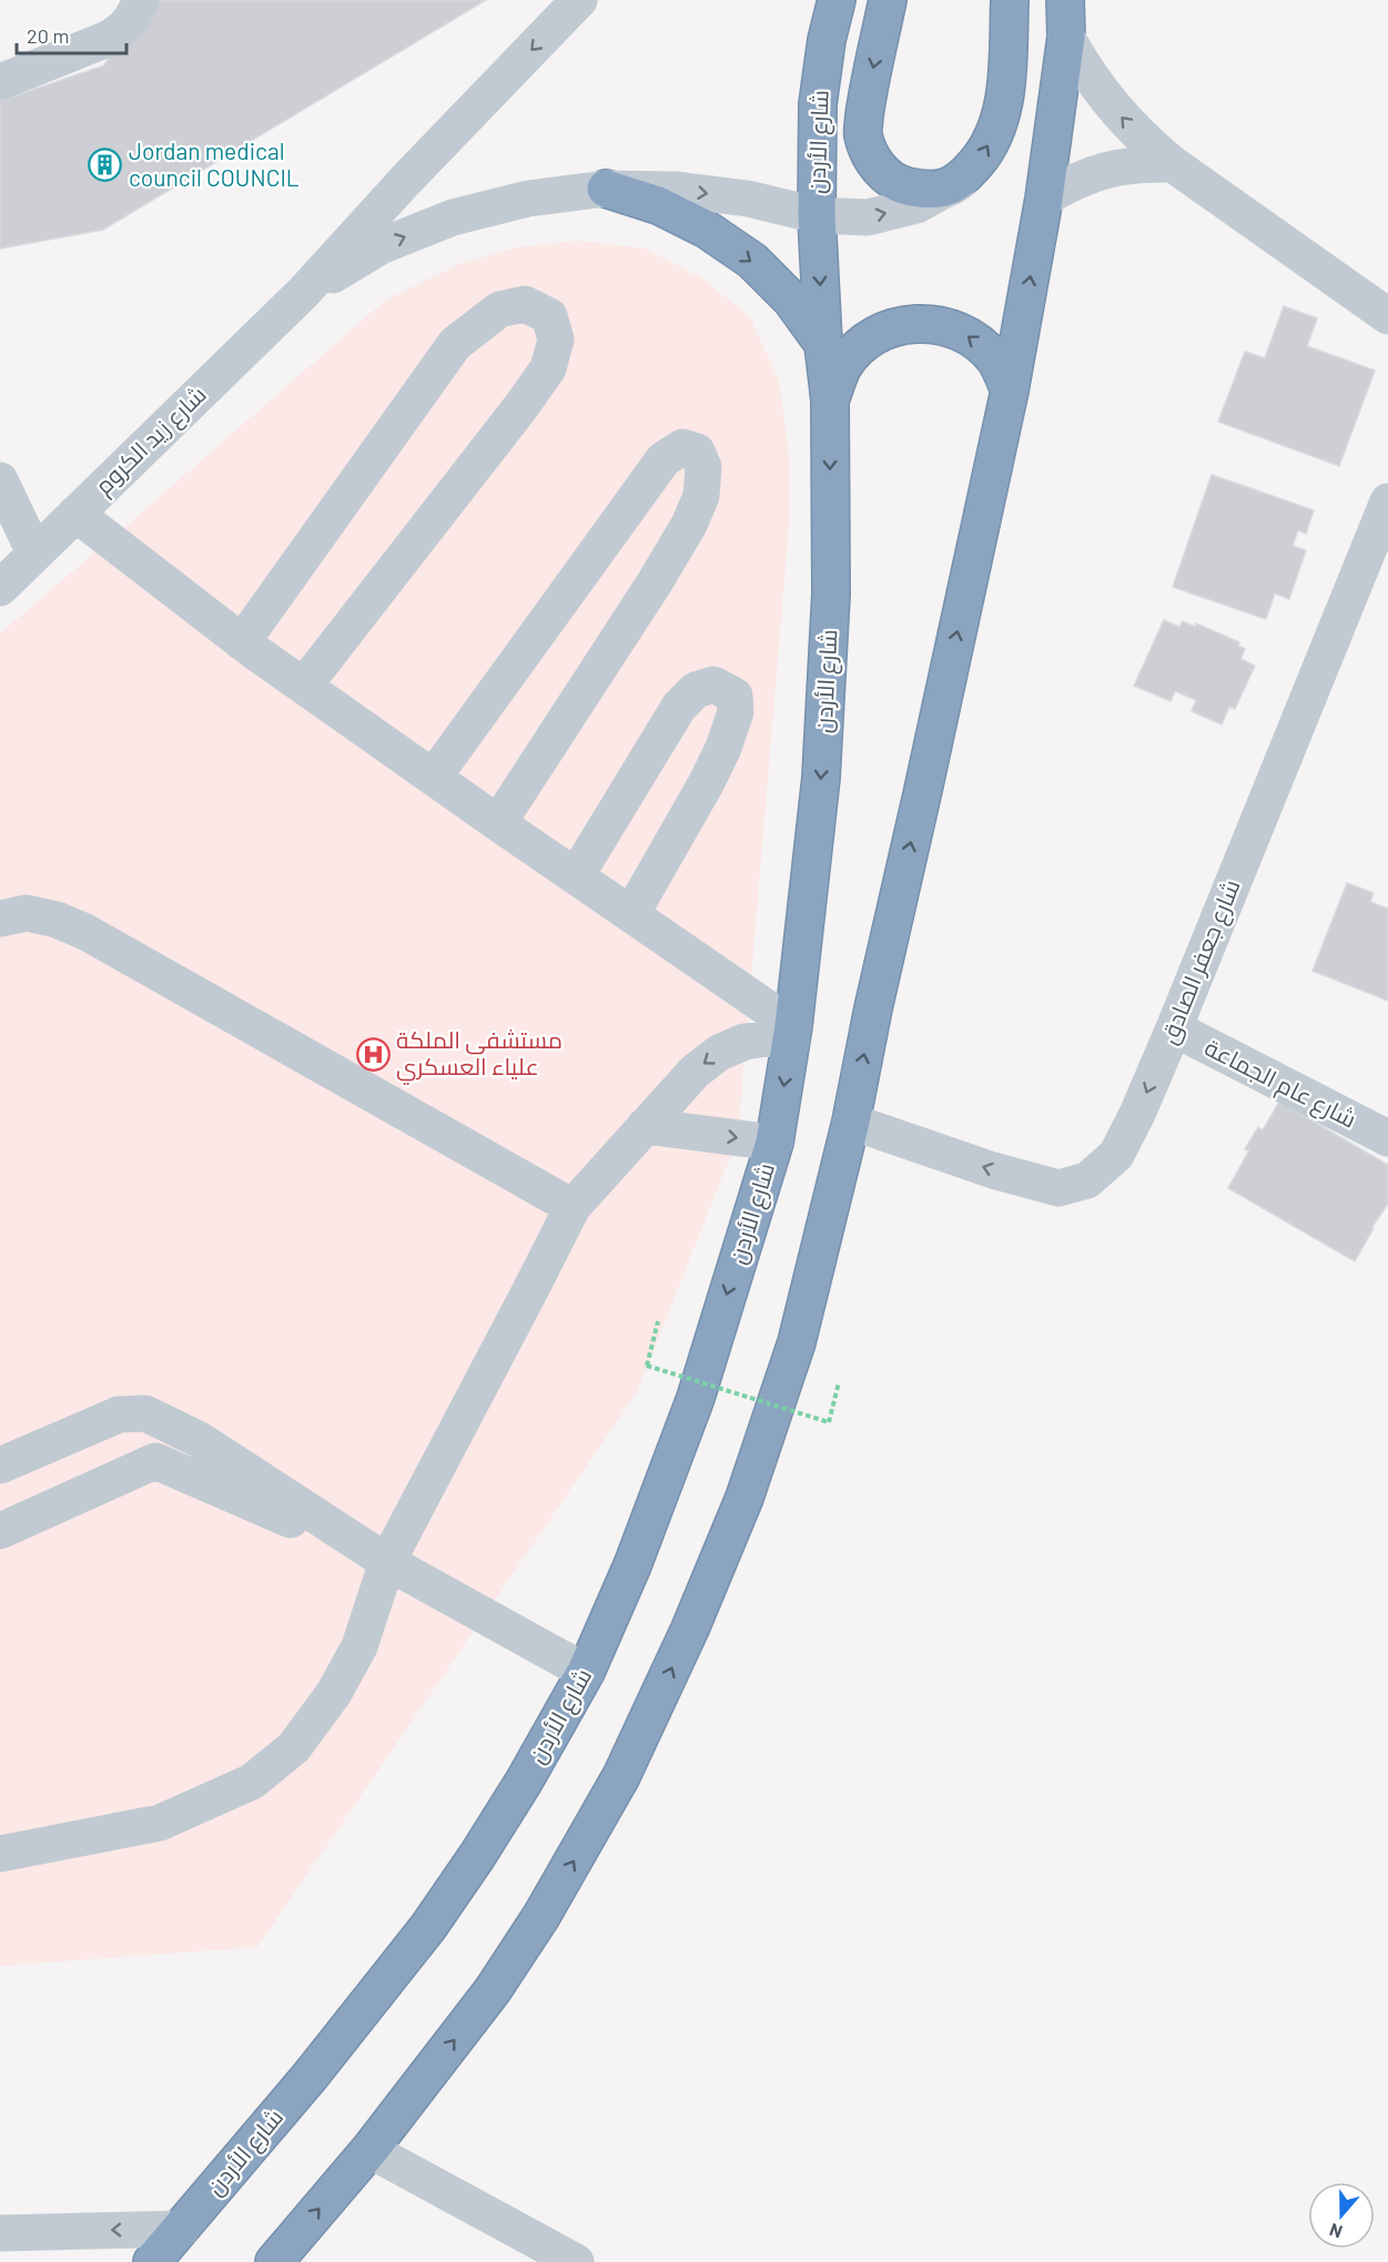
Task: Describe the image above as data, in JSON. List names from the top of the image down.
{
  "streets": {
    "highway": ["شارع الأردن"],
    "street": ["شارع زيد الكروم", "شارع جعفر الصادق", "شارع عام الجماعة"]
  },
  "crossings": [
    ["شارع الأردن", "شارع زيد الكروم"],
    ["شارع جعفر الصادق", "شارع عام الجماعة"]
  ],
  "places": {
    "building": ["Jordan medical council COUNCIL"],
    "hospital": ["مستشفى الملكة علياء العسكري"]
  },
  "scale_bar": "20 m",
  "north": "bottom"
}
